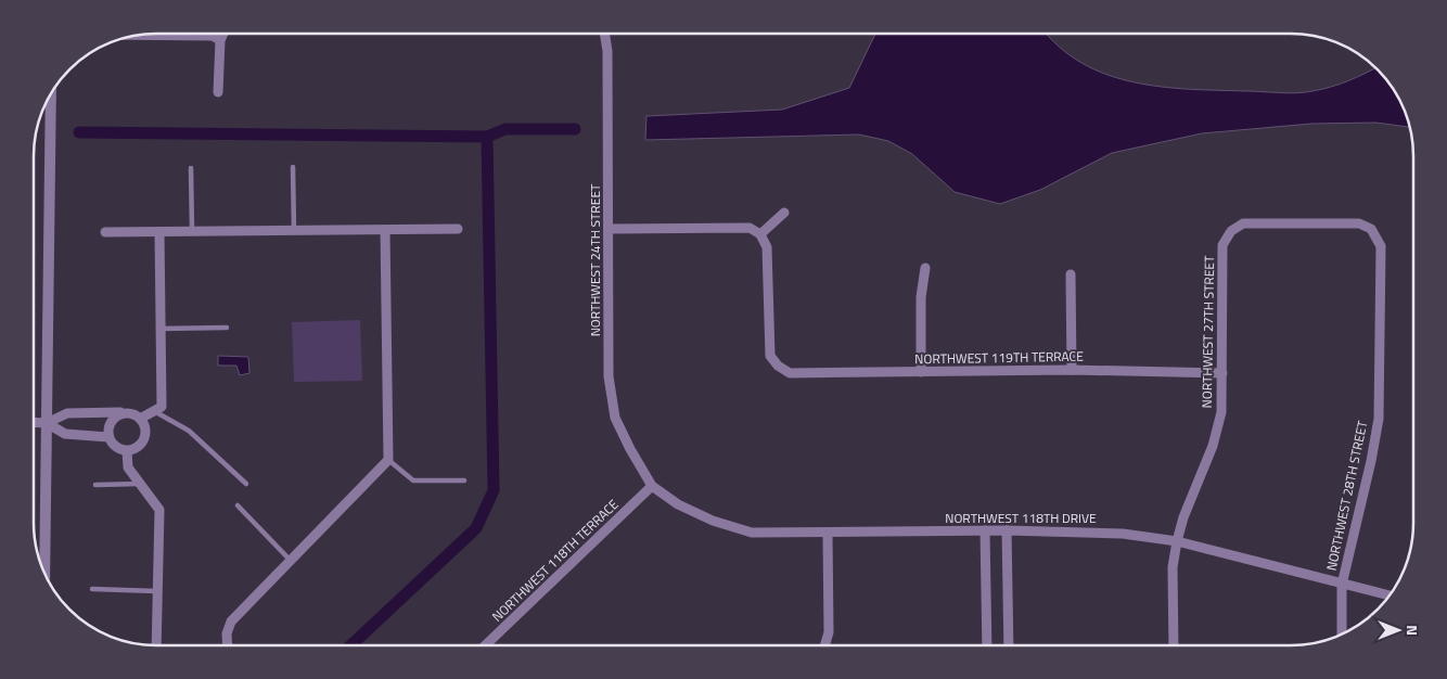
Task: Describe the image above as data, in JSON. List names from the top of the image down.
{
  "streets": {
    "street": [
      "NORTHWEST 24TH STREET",
      "NORTHWEST 27TH STREET",
      "NORTHWEST 119TH TERRACE",
      "NORTHWEST 28TH STREET",
      "NORTHWEST 118TH DRIVE",
      "NORTHWEST 118TH TERRACE"
    ]
  },
  "crossings": [
    ["NORTHWEST 24TH STREET", "NORTHWEST 118TH DRIVE"],
    ["NORTHWEST 24TH STREET", "NORTHWEST 118TH TERRACE"],
    ["NORTHWEST 27TH STREET", "NORTHWEST 119TH TERRACE"],
    ["NORTHWEST 27TH STREET", "NORTHWEST 28TH STREET"],
    ["NORTHWEST 27TH STREET", "NORTHWEST 118TH DRIVE"],
    ["NORTHWEST 28TH STREET", "NORTHWEST 118TH DRIVE"],
    ["NORTHWEST 118TH DRIVE", "NORTHWEST 118TH TERRACE"]
  ],
  "north": "right"
}
